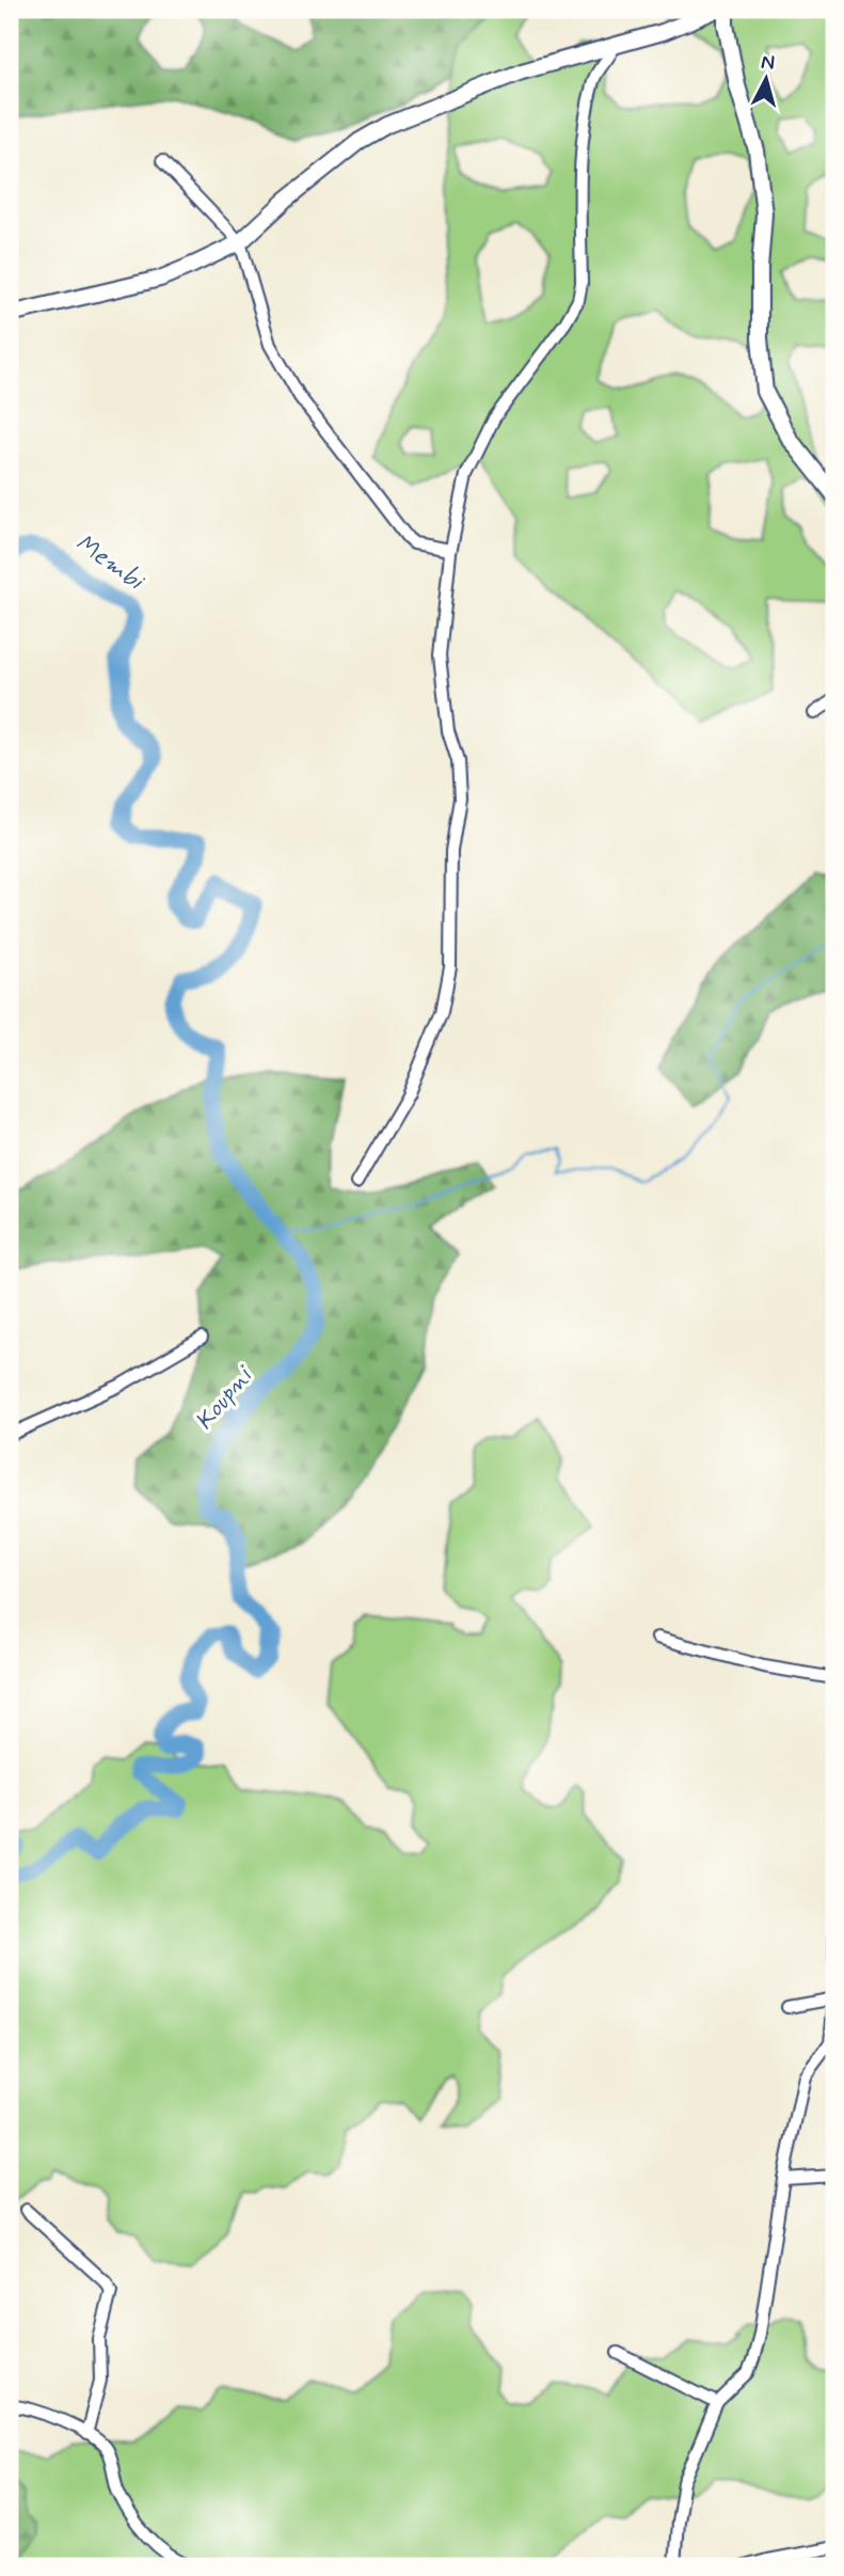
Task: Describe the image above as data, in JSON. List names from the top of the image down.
{
  "water": ["Membi", "Koupni"],
  "north": "top"
}
